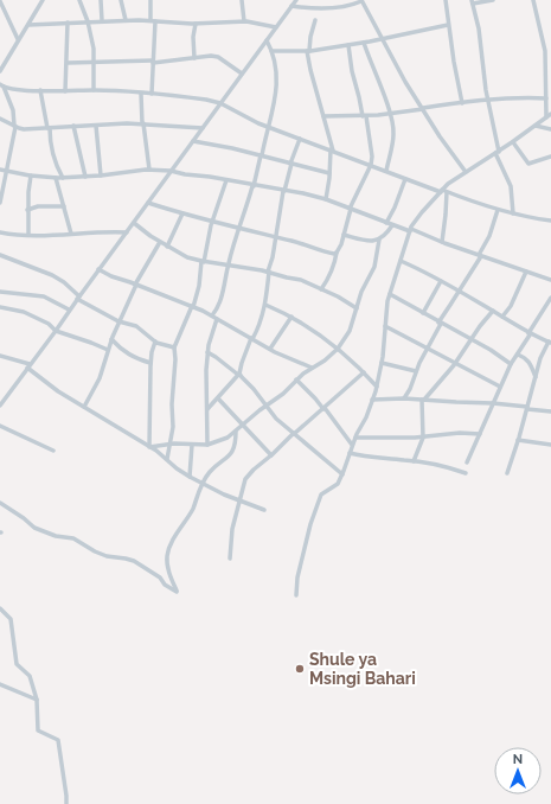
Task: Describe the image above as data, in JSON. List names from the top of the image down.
{
  "places": ["Shule ya Msingi Bahari"],
  "north": "top"
}
